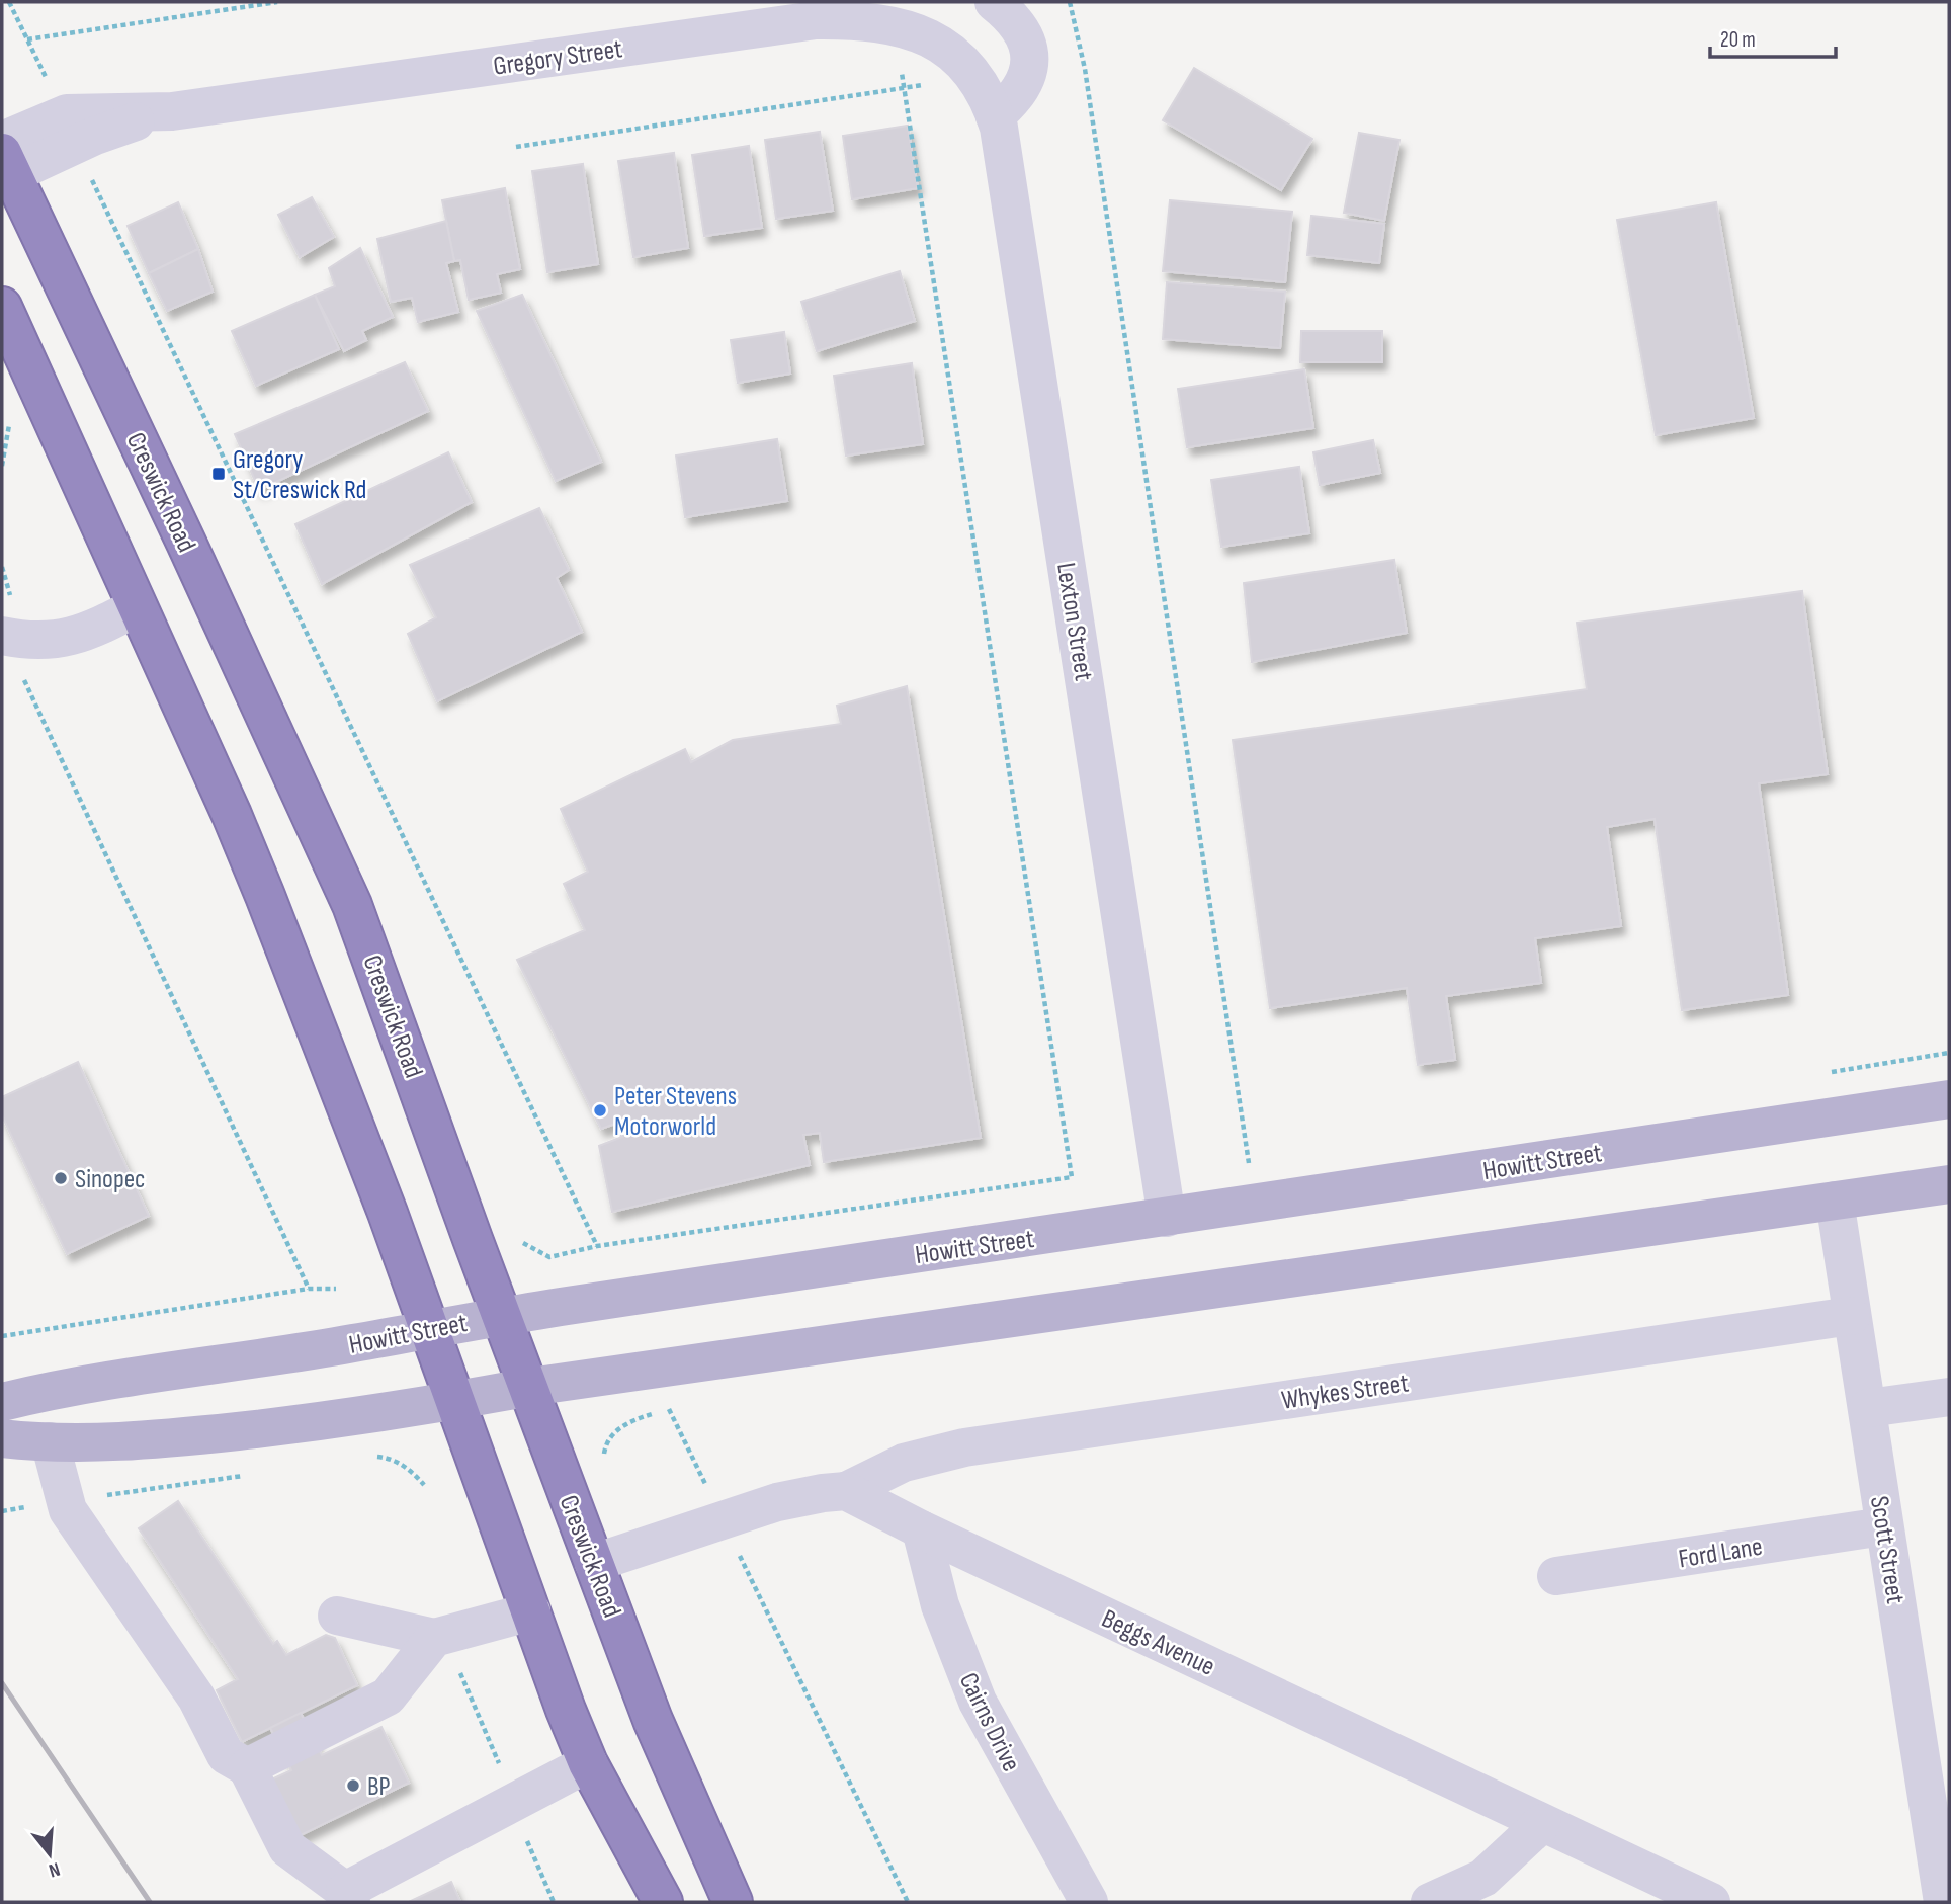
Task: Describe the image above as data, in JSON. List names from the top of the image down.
{
  "streets": {
    "highway": ["Creswick Road"],
    "main road": ["Howitt Street"],
    "street": [
      "Gregory Street",
      "Lexton Street",
      "Whykes Street",
      "Scott Street",
      "Ford Lane",
      "Beggs Avenue",
      "Cairns Drive"
    ]
  },
  "crossings": [
    ["Gregory Street", "Creswick Road"],
    ["Gregory Street", "Lexton Street"],
    ["Creswick Road", "Howitt Street"],
    ["Lexton Street", "Howitt Street"],
    ["Whykes Street", "Scott Street"],
    ["Whykes Street", "Beggs Avenue"],
    ["Scott Street", "Ford Lane"],
    ["Beggs Avenue", "Cairns Drive"]
  ],
  "places": {
    "transit": ["Gregory St/Creswick Rd"],
    "other": ["Peter Stevens Motorworld", "Sinopec", "BP"]
  },
  "scale_bar": "20 m",
  "north": "bottom"
}
